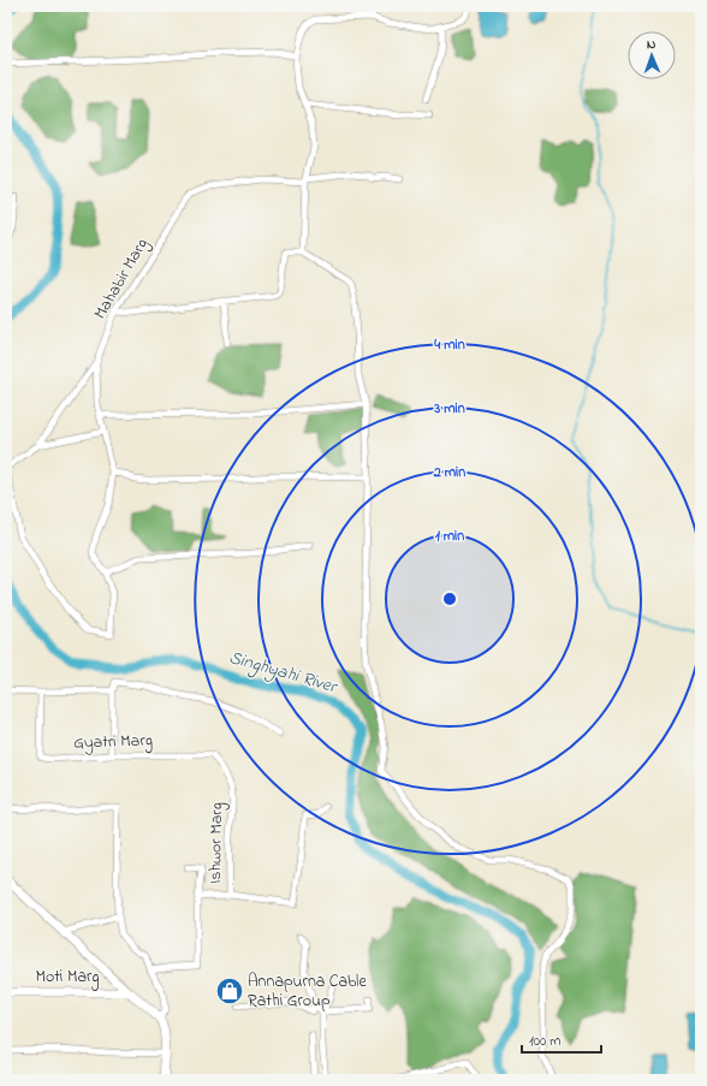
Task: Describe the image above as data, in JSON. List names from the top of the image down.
{
  "streets": {
    "street": [
      "Mahabir Marg",
      "Gyatri Marg",
      "Ishwor Marg",
      "Moti Marg"
    ]
  },
  "crossings": [
    ["Gyatri Marg", "Ishwor Marg"]
  ],
  "water": ["Singhyahi River"],
  "places": {
    "shop": ["Annapurna Cable Rathi Group"]
  },
  "scale_bar": "100 m",
  "north": "top",
  "rings": [
    "4 min",
    "3 min",
    "2 min",
    "1 min"
  ]
}
